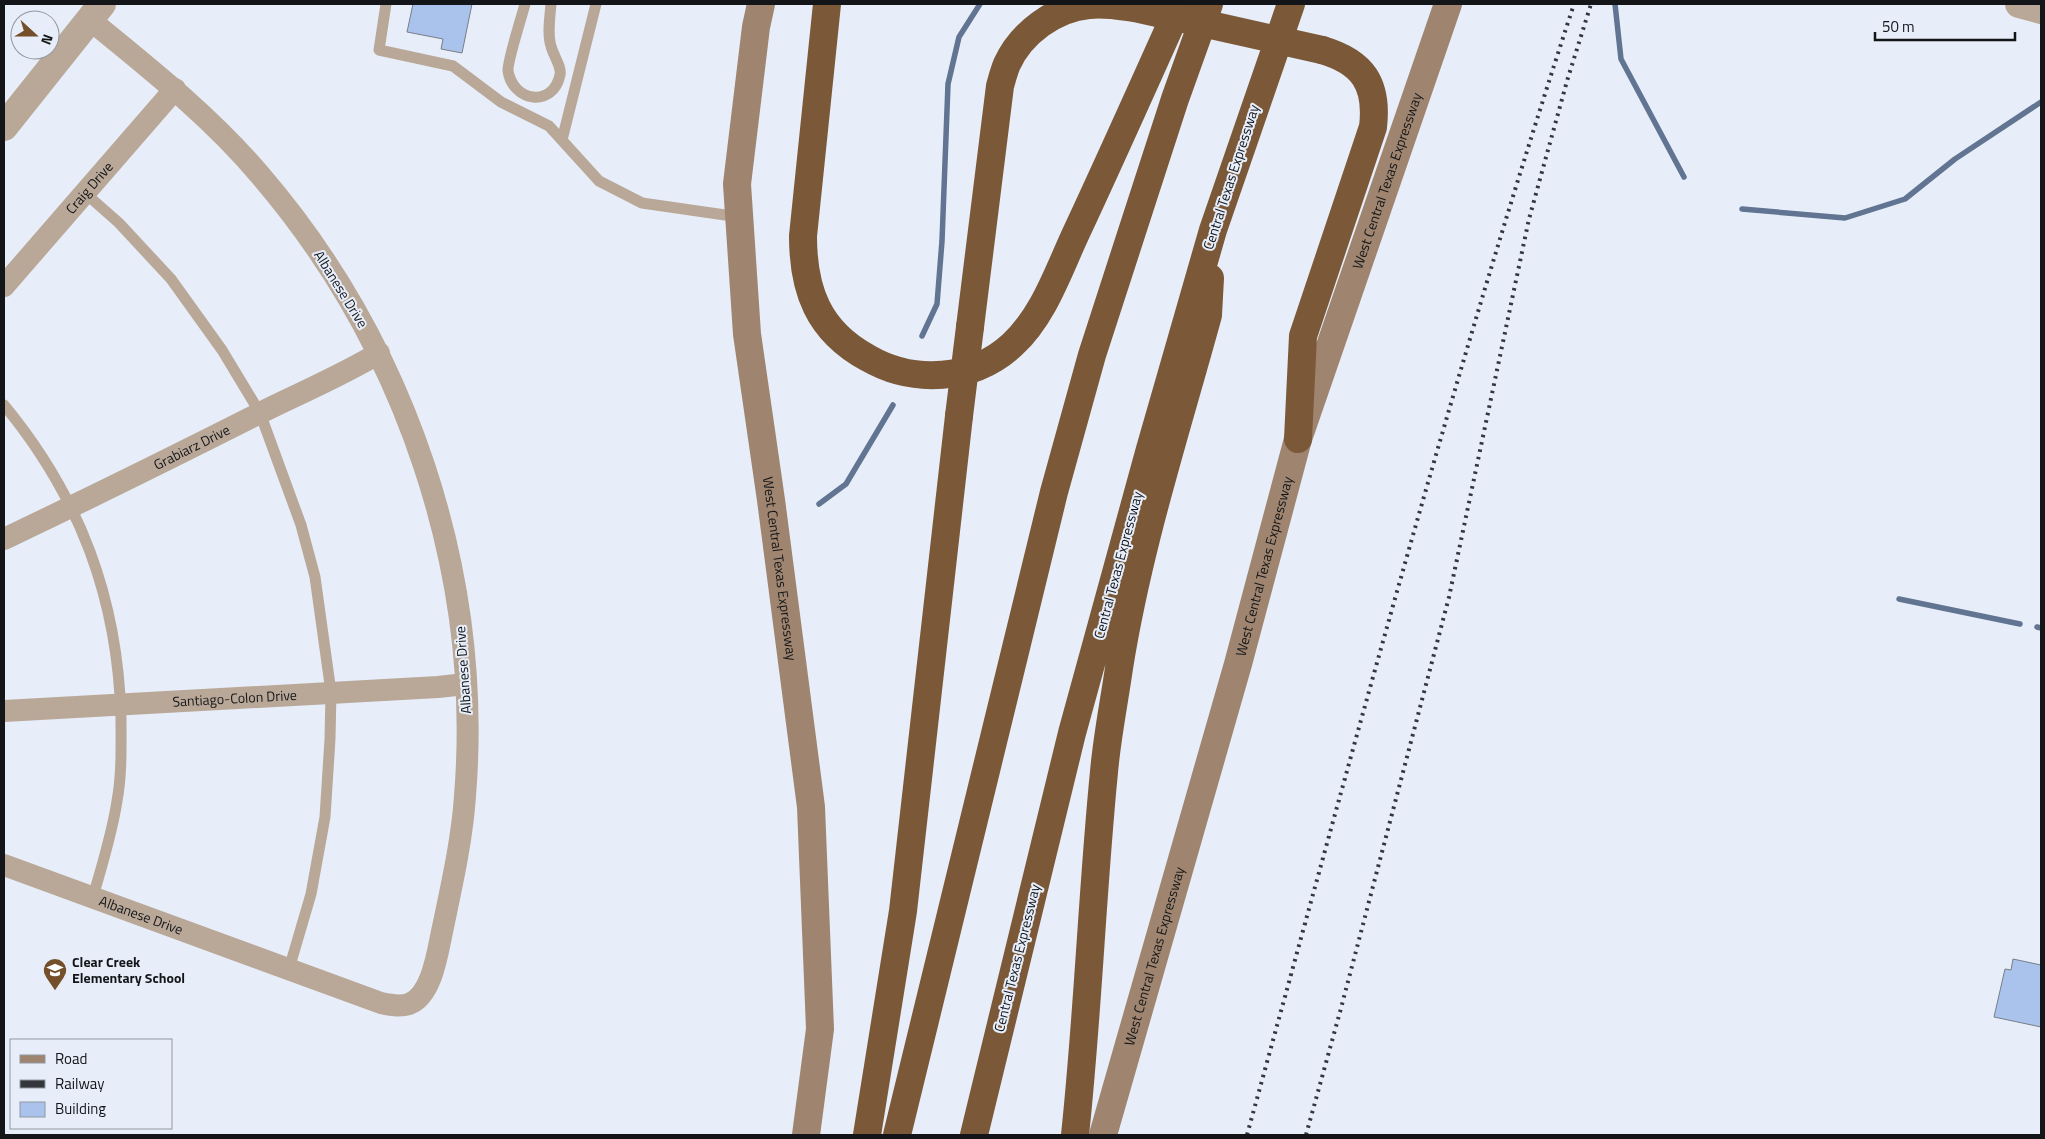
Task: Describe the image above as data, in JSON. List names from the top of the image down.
{
  "streets": {
    "highway": ["Central Texas Expressway"],
    "main road": ["West Central Texas Expressway"],
    "street": [
      "Craig Drive",
      "Albanese Drive",
      "Grabiarz Drive",
      "Santiago-Colon Drive"
    ]
  },
  "crossings": [
    ["Craig Drive", "Albanese Drive"],
    ["Albanese Drive", "Grabiarz Drive"],
    ["Albanese Drive", "Santiago-Colon Drive"]
  ],
  "places": {
    "school or university": ["Clear Creek Elementary School"]
  },
  "legend": ["Road", "Railway", "Building"],
  "scale_bar": "50 m",
  "north": "right"
}
